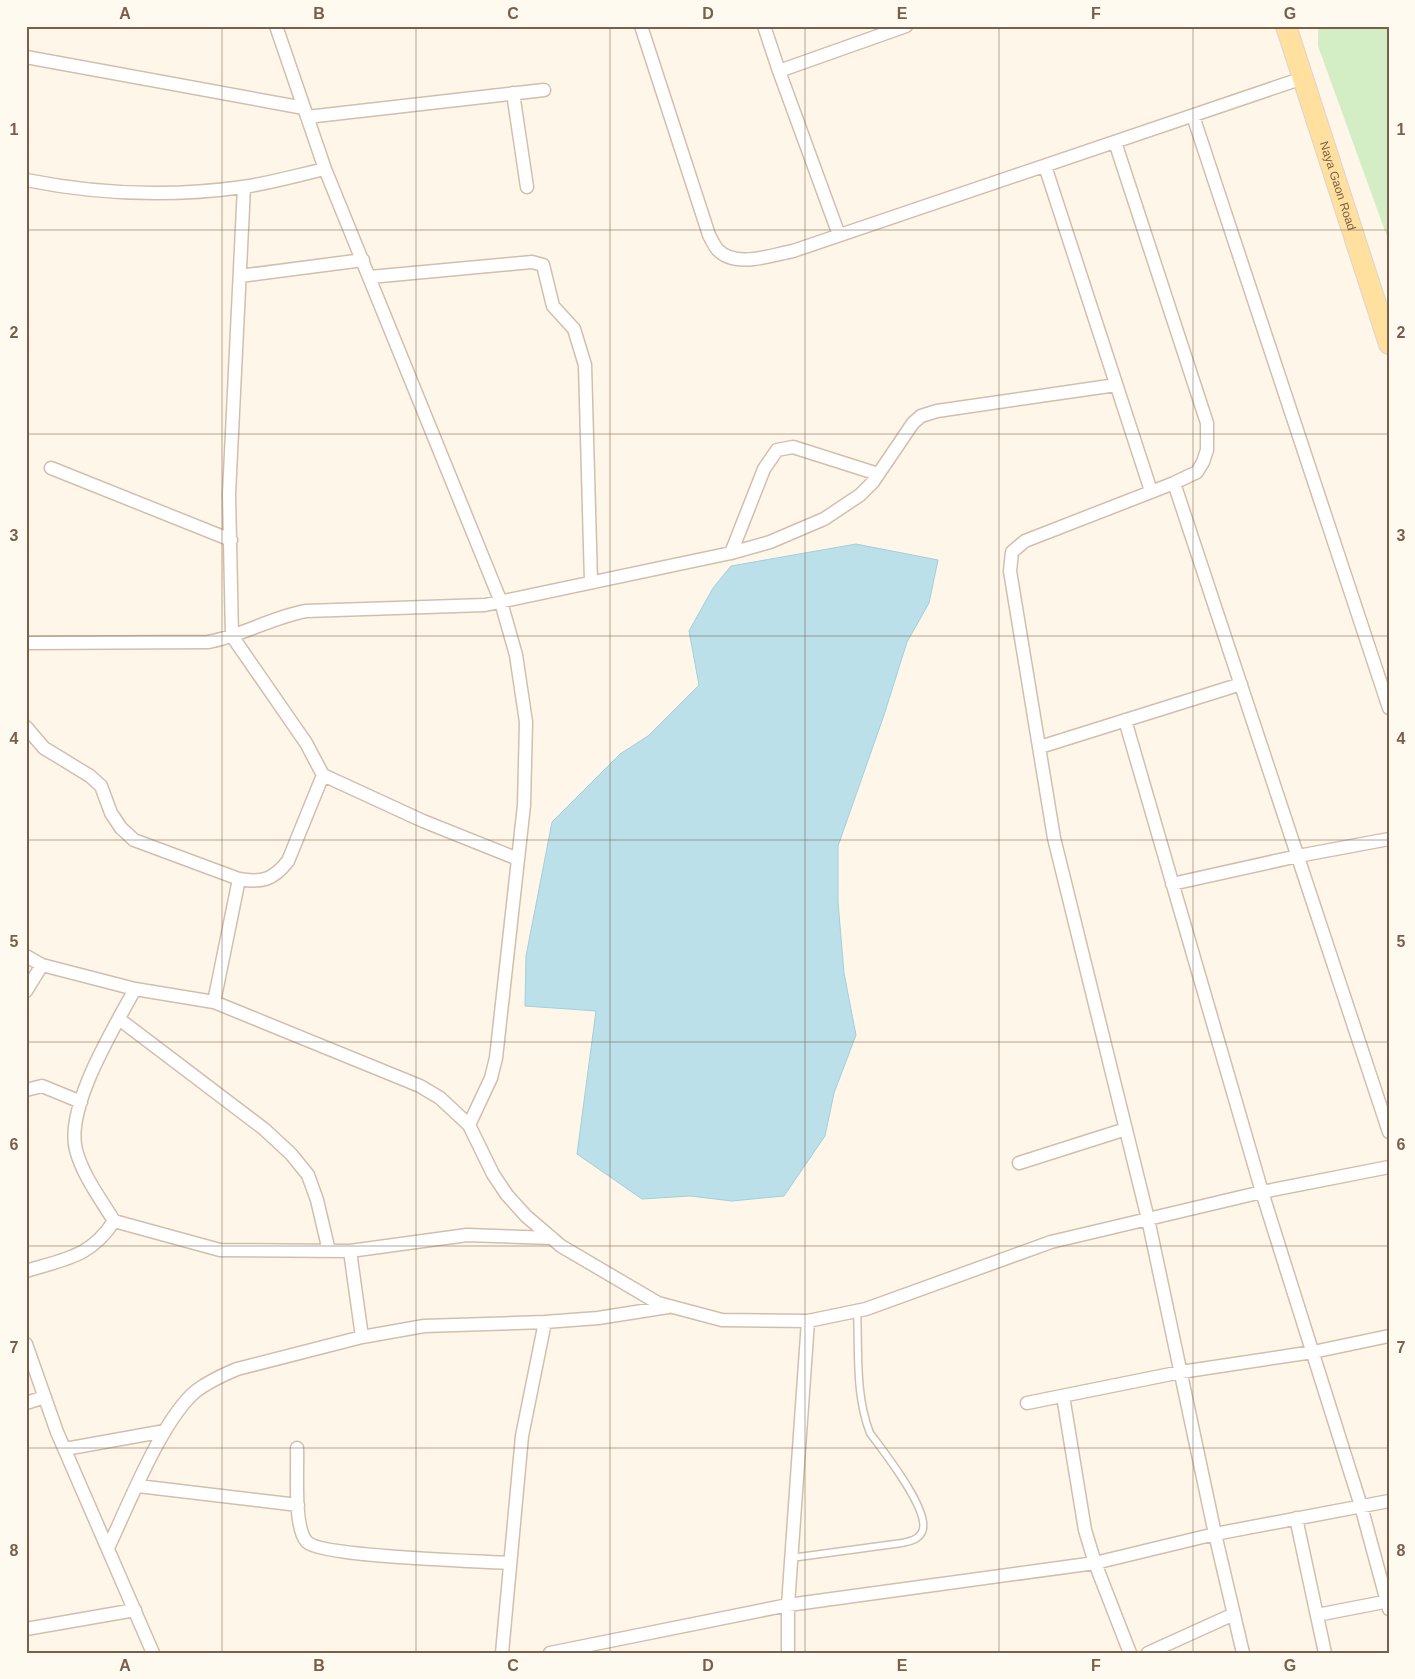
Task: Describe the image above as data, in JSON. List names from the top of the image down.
{
  "streets": {
    "main road": ["Naya Gaon Road"]
  },
  "grid": {
    "columns": [
      "A",
      "B",
      "C",
      "D",
      "E",
      "F",
      "G"
    ],
    "rows": [
      "1",
      "2",
      "3",
      "4",
      "5",
      "6",
      "7",
      "8"
    ]
  }
}
